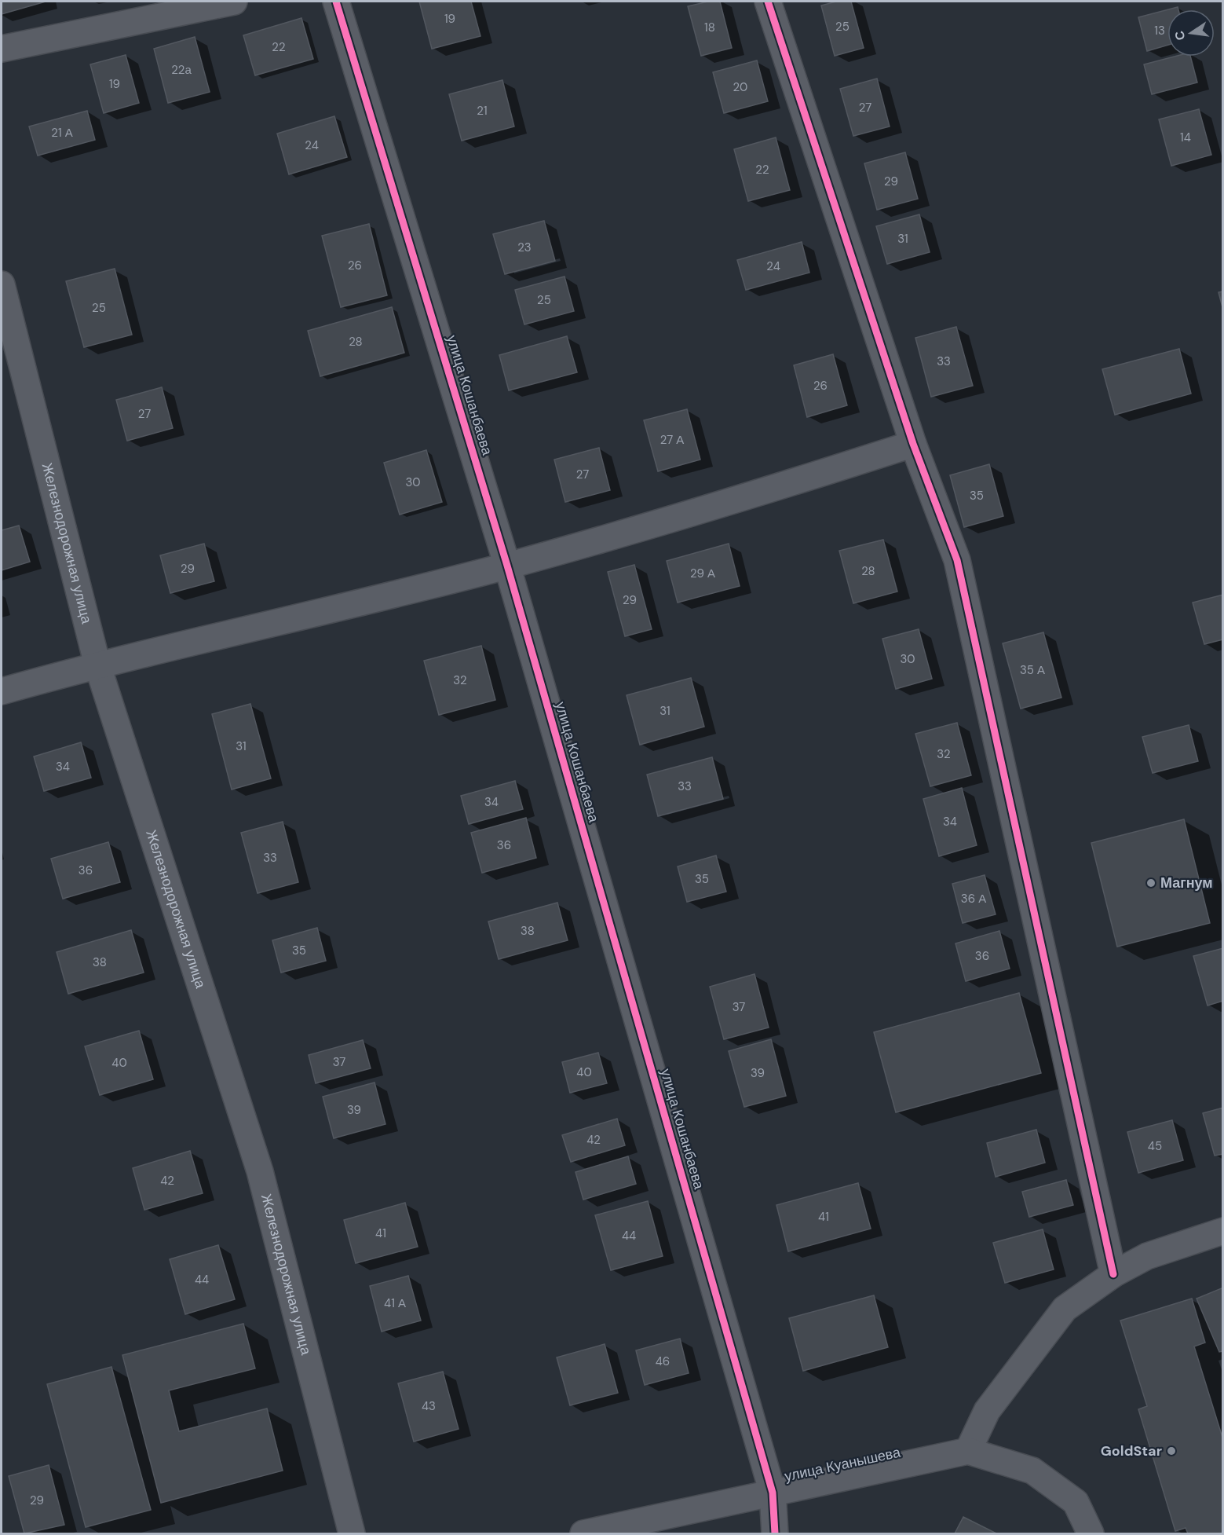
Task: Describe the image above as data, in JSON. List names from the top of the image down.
{
  "streets": {
    "street": ["улица Кошанбаева", "Железнодорожная улица", "улица Куанышева"]
  },
  "crossings": [
    ["улица Кошанбаева", "улица Куанышева"]
  ],
  "places": ["Магнум", "GoldStar"],
  "house_numbers": [
    "19",
    "25",
    "18",
    "13",
    "22",
    "22а",
    "19",
    "20",
    "27",
    "21",
    "21 А",
    "14",
    "24",
    "22",
    "29",
    "31",
    "23",
    "26",
    "24",
    "25",
    "25",
    "28",
    "33",
    "26",
    "27",
    "27 А",
    "27",
    "30",
    "35",
    "29",
    "28",
    "29 А",
    "29",
    "30",
    "35 А",
    "32",
    "31",
    "31",
    "32",
    "34",
    "33",
    "34",
    "34",
    "36",
    "33",
    "36",
    "35",
    "36 А",
    "38",
    "35",
    "36",
    "38",
    "37",
    "37",
    "40",
    "40",
    "39",
    "39",
    "42",
    "45",
    "42",
    "41",
    "41",
    "44",
    "44",
    "41 А",
    "46",
    "43",
    "29"
  ],
  "north": "left"
}
